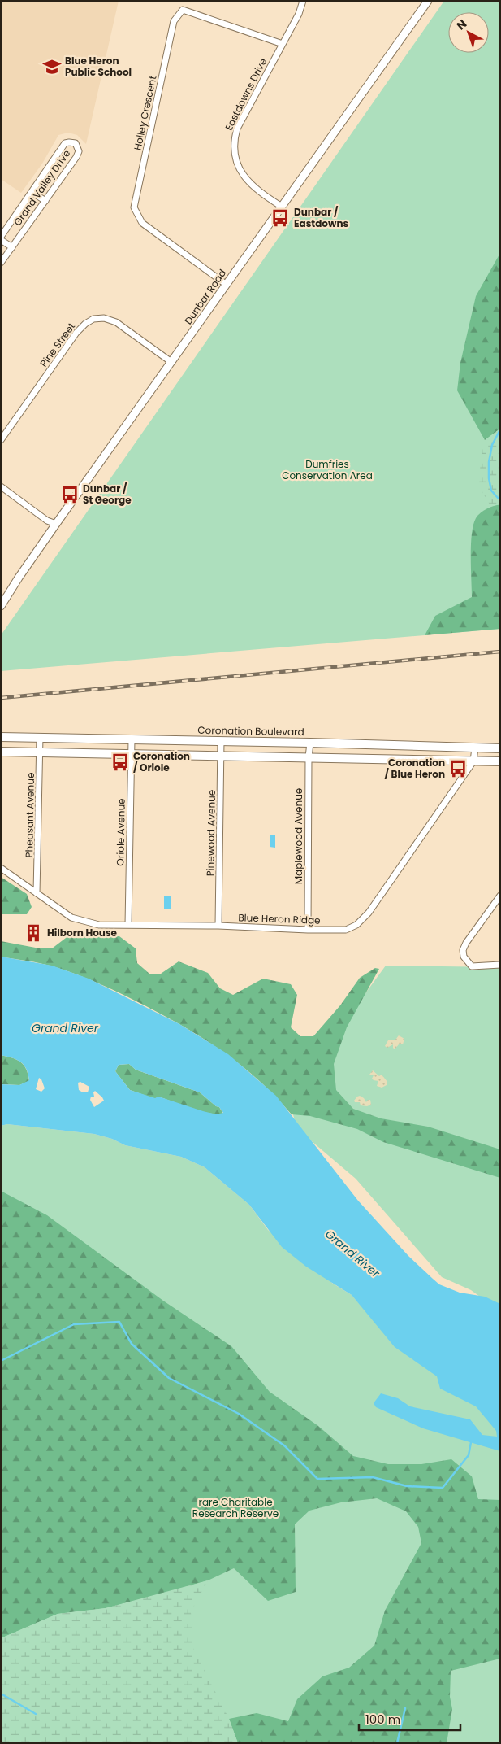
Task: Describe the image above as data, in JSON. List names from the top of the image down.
{
  "streets": {
    "main road": ["Coronation Boulevard"],
    "street": [
      "Eastdowns Drive",
      "Holley Crescent",
      "Grand Valley Drive",
      "Dunbar Road",
      "Pine Street",
      "Pheasant Avenue",
      "Oriole Avenue",
      "Pinewood Avenue",
      "Maplewood Avenue",
      "Blue Heron Ridge"
    ]
  },
  "crossings": [
    ["Eastdowns Drive", "Holley Crescent"],
    ["Eastdowns Drive", "Dunbar Road"],
    ["Holley Crescent", "Dunbar Road"],
    ["Dunbar Road", "Pine Street"],
    ["Coronation Boulevard", "Pheasant Avenue"],
    ["Coronation Boulevard", "Oriole Avenue"],
    ["Coronation Boulevard", "Pinewood Avenue"],
    ["Coronation Boulevard", "Maplewood Avenue"],
    ["Coronation Boulevard", "Blue Heron Ridge"],
    ["Pheasant Avenue", "Blue Heron Ridge"],
    ["Oriole Avenue", "Blue Heron Ridge"],
    ["Pinewood Avenue", "Blue Heron Ridge"],
    ["Maplewood Avenue", "Blue Heron Ridge"]
  ],
  "water": ["Grand River"],
  "parks": ["Dumfries Conservation Area", "rare Charitable Research Reserve"],
  "places": {
    "school or university": ["Blue Heron Public School"],
    "bus stop": [
      "Dunbar / Eastdowns",
      "Dunbar / St George",
      "Coronation / Oriole",
      "Coronation / Blue Heron"
    ],
    "building": ["Hilborn House"]
  },
  "scale_bar": "100 m",
  "north": "top left"
}
